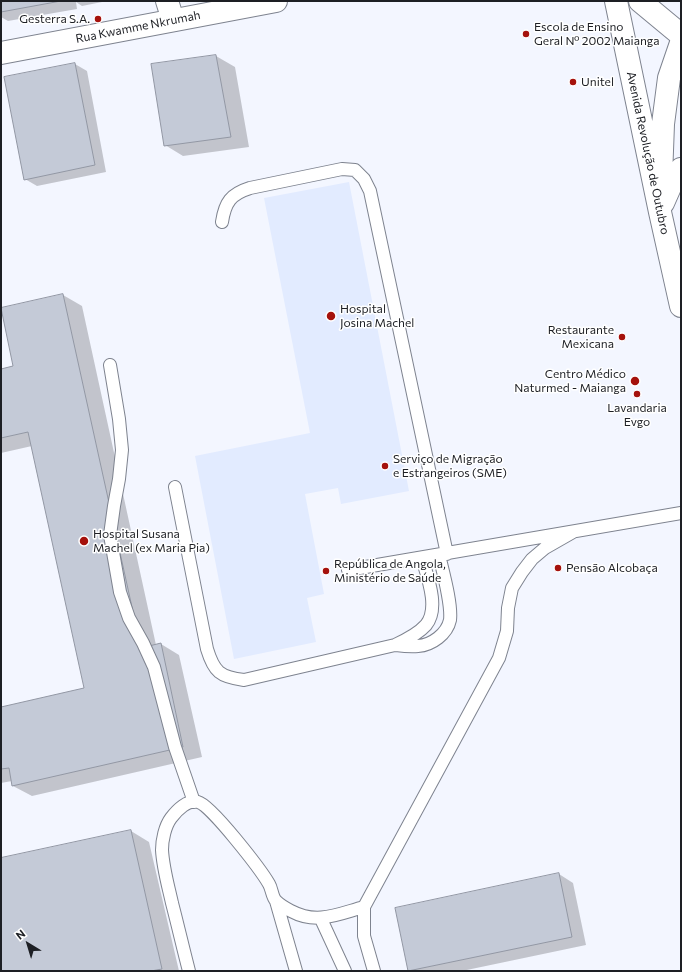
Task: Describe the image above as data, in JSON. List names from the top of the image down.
{
  "streets": {
    "main road": ["Rua Kwamme Nkrumah", "Avenida Revolução de Outubro"]
  },
  "places": [
    "Gesterra S.A.",
    "Escola de Ensino Geral Nº 2002 Maianga",
    "Unitel",
    "Hospital Josina Machel",
    "Restaurante Mexicana",
    "Centro Médico Naturmed - Maianga",
    "Lavandaria Evgo",
    "Serviço de Migração e Estrangeiros (SME)",
    "Hospital Susana Machel (ex Maria Pia)",
    "Pensão Alcobaça",
    "República de Angola, Ministério de Saúde"
  ],
  "north": "top left"
}
